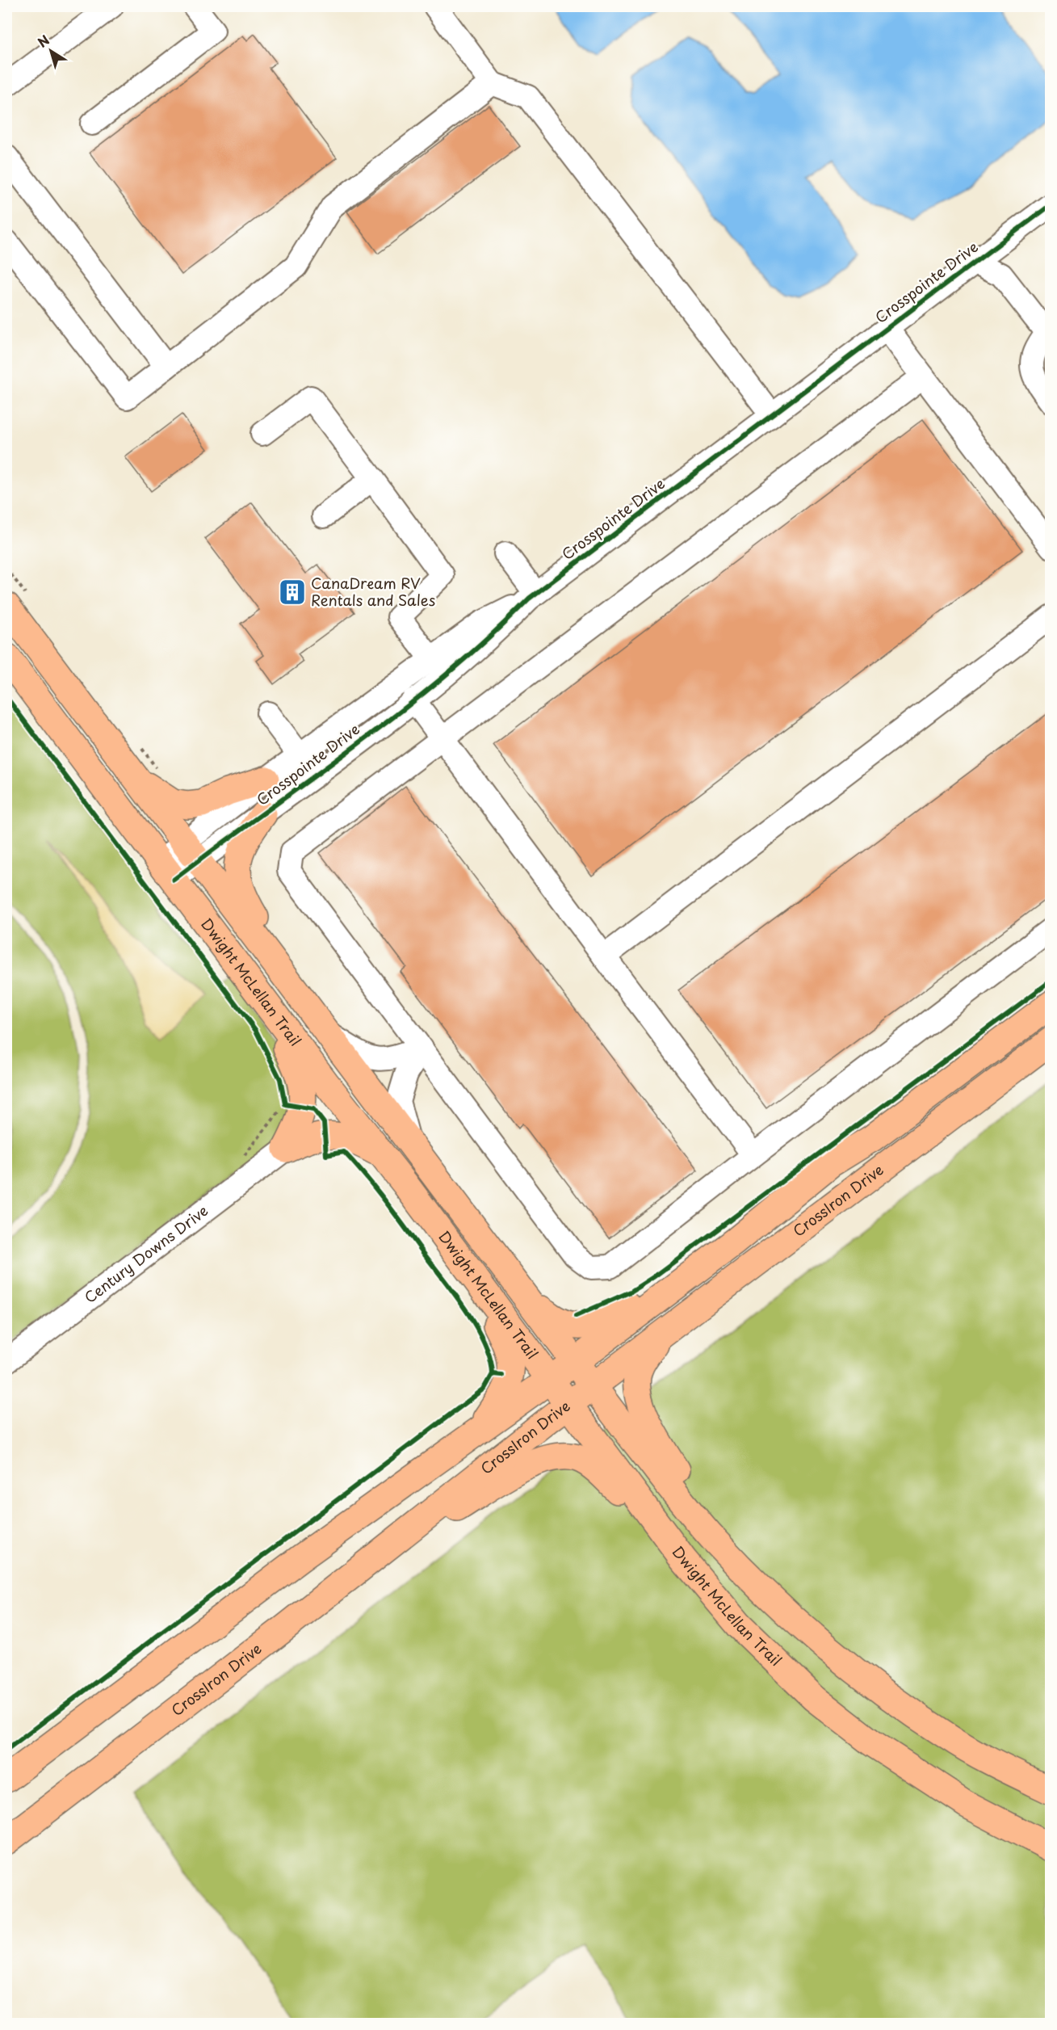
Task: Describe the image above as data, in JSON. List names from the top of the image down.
{
  "streets": {
    "main road": ["Dwight McLellan Trail", "CrossIron Drive"],
    "street": ["Crosspointe Drive", "Century Downs Drive"]
  },
  "crossings": [
    ["Crosspointe Drive", "Dwight McLellan Trail"],
    ["Dwight McLellan Trail", "CrossIron Drive"]
  ],
  "places": {
    "building": ["CanaDream RV Rentals and Sales"]
  },
  "north": "top left"
}
